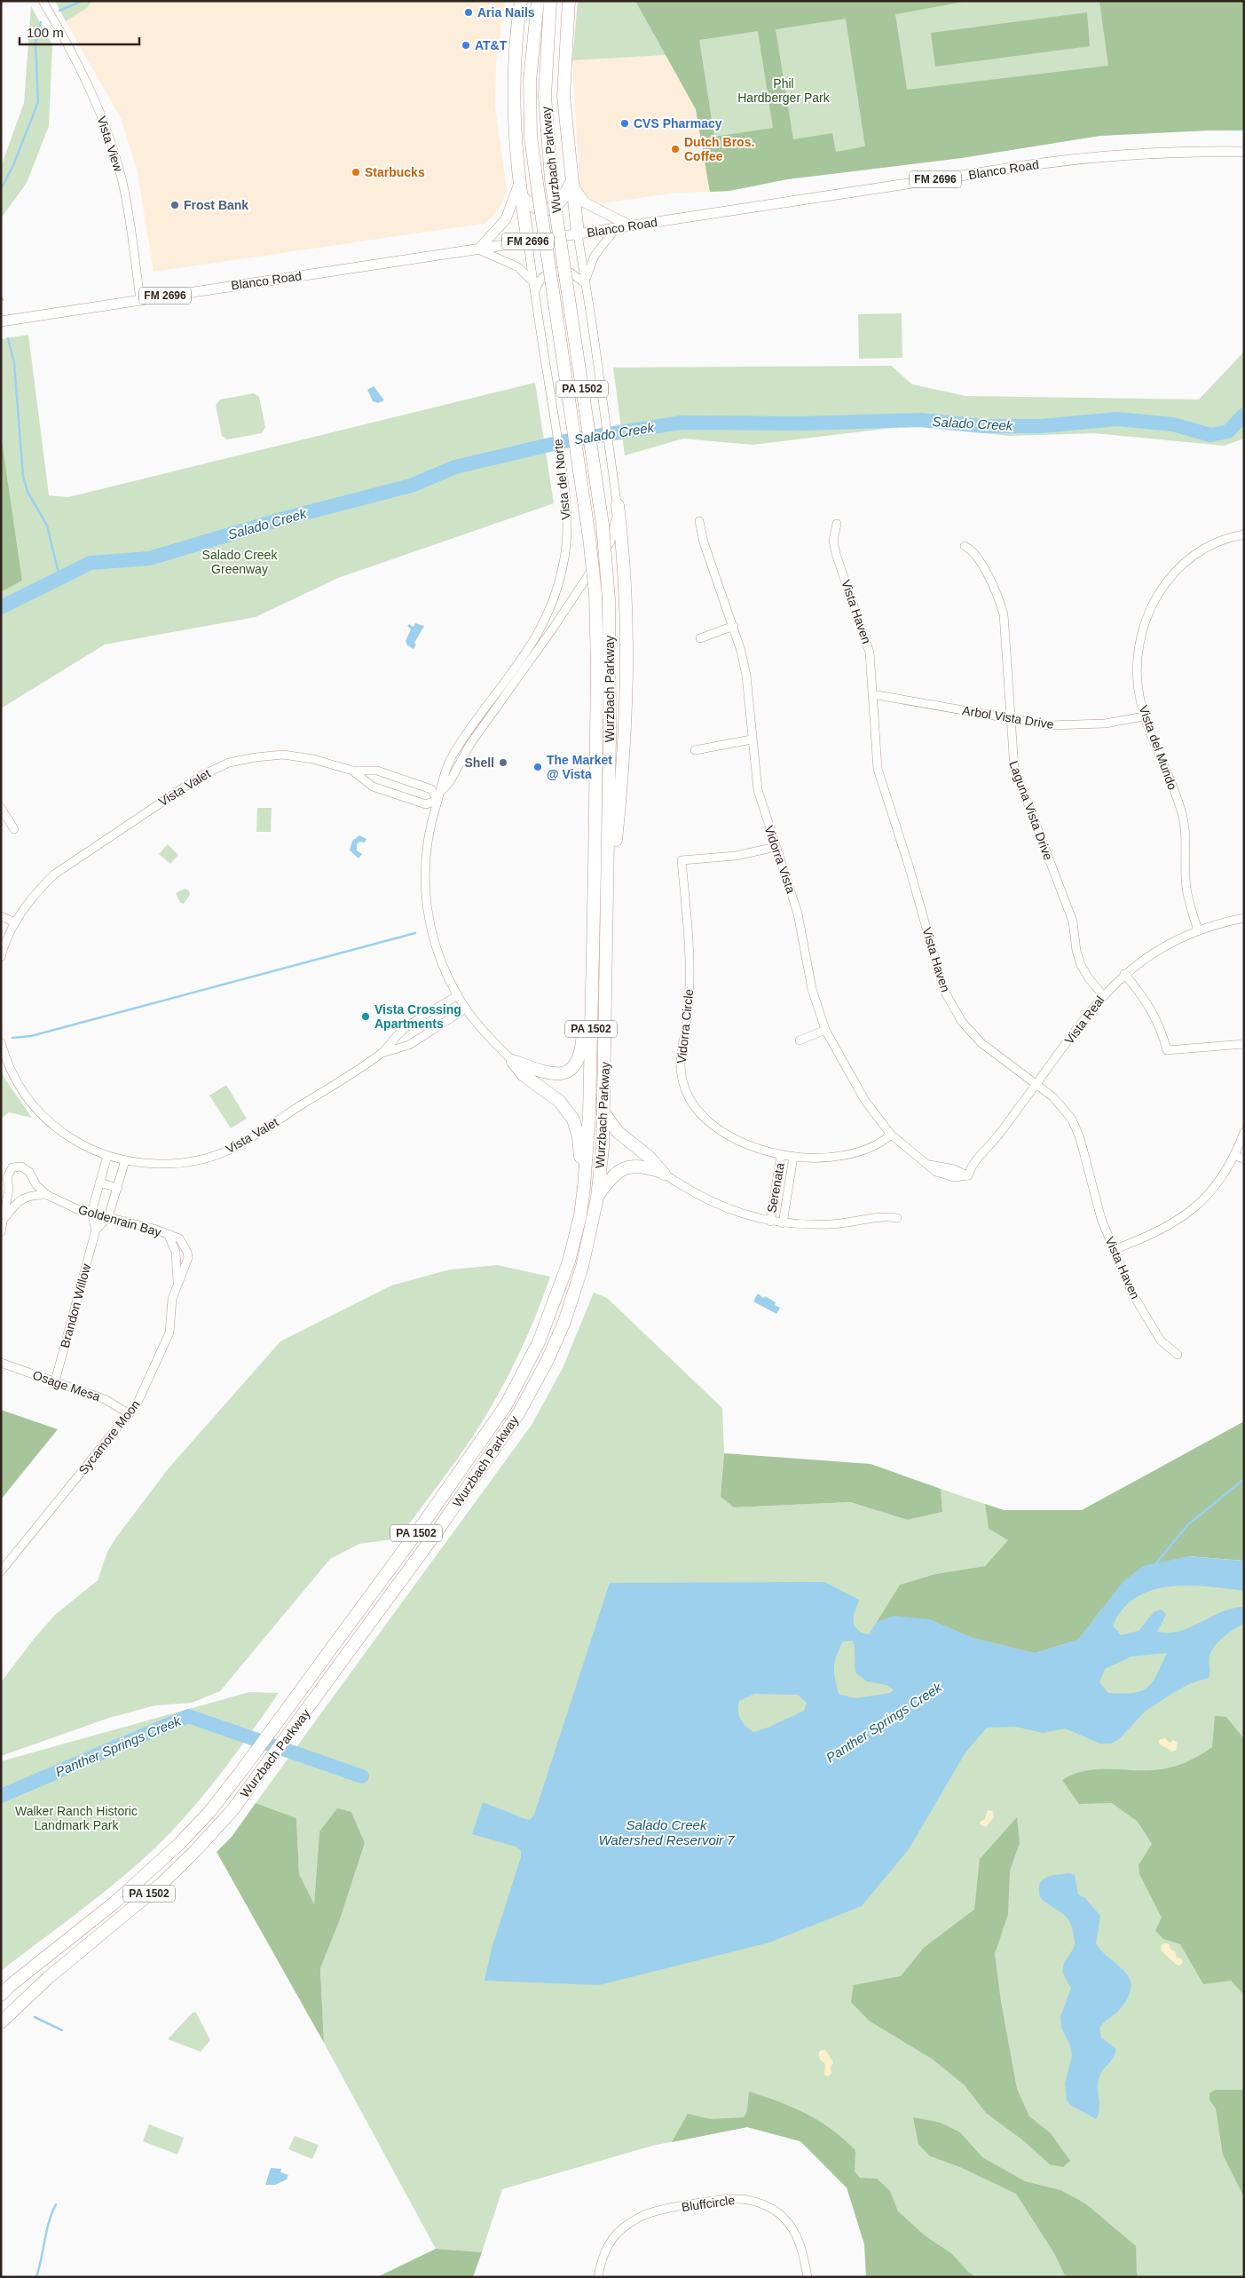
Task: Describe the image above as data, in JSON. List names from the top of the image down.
{
  "streets": {
    "highway": ["Wurzbach Parkway", "PA 1502"],
    "main road": ["Blanco Road", "FM 2696"],
    "street": [
      "Vista View",
      "Vista del Norte",
      "Vista Haven",
      "Arbol Vista Drive",
      "Vista del Mundo",
      "Vista Valet",
      "Laguna Vista Drive",
      "Vidorra Vista",
      "Vista Real",
      "Vidorra Circle",
      "Serenata",
      "Goldenrain Bay",
      "Brandon Willow",
      "Osage Mesa",
      "Sycamore Moon",
      "Bluffcircle"
    ]
  },
  "crossings": [
    ["Vista View", "Blanco Road"],
    ["Blanco Road", "Vista del Norte"],
    ["Vista del Norte", "Vista Valet"],
    ["Vista Haven", "Arbol Vista Drive"],
    ["Vista Haven", "Vista Real"],
    ["Arbol Vista Drive", "Vista del Mundo"],
    ["Arbol Vista Drive", "Laguna Vista Drive"],
    ["Vista del Mundo", "Vista Real"],
    ["Laguna Vista Drive", "Vista Real"],
    ["Vidorra Vista", "Vista Real"],
    ["Vidorra Vista", "Vidorra Circle"],
    ["Vidorra Circle", "Serenata"],
    ["Goldenrain Bay", "Sycamore Moon"],
    ["Brandon Willow", "Osage Mesa"],
    ["Osage Mesa", "Sycamore Moon"]
  ],
  "water": ["Salado Creek", "Panther Springs Creek", "Salado Creek Watershed Reservoir 7"],
  "parks": ["Phil Hardberger Park", "Salado Creek Greenway", "Walker Ranch Historic Landmark Park"],
  "places": [
    "Aria Nails",
    "AT&T",
    "CVS Pharmacy",
    "Dutch Bros. Coffee",
    "Starbucks",
    "Frost Bank",
    "Shell",
    "The Market @ Vista",
    "Vista Crossing Apartments"
  ],
  "scale_bar": "100 m"
}
